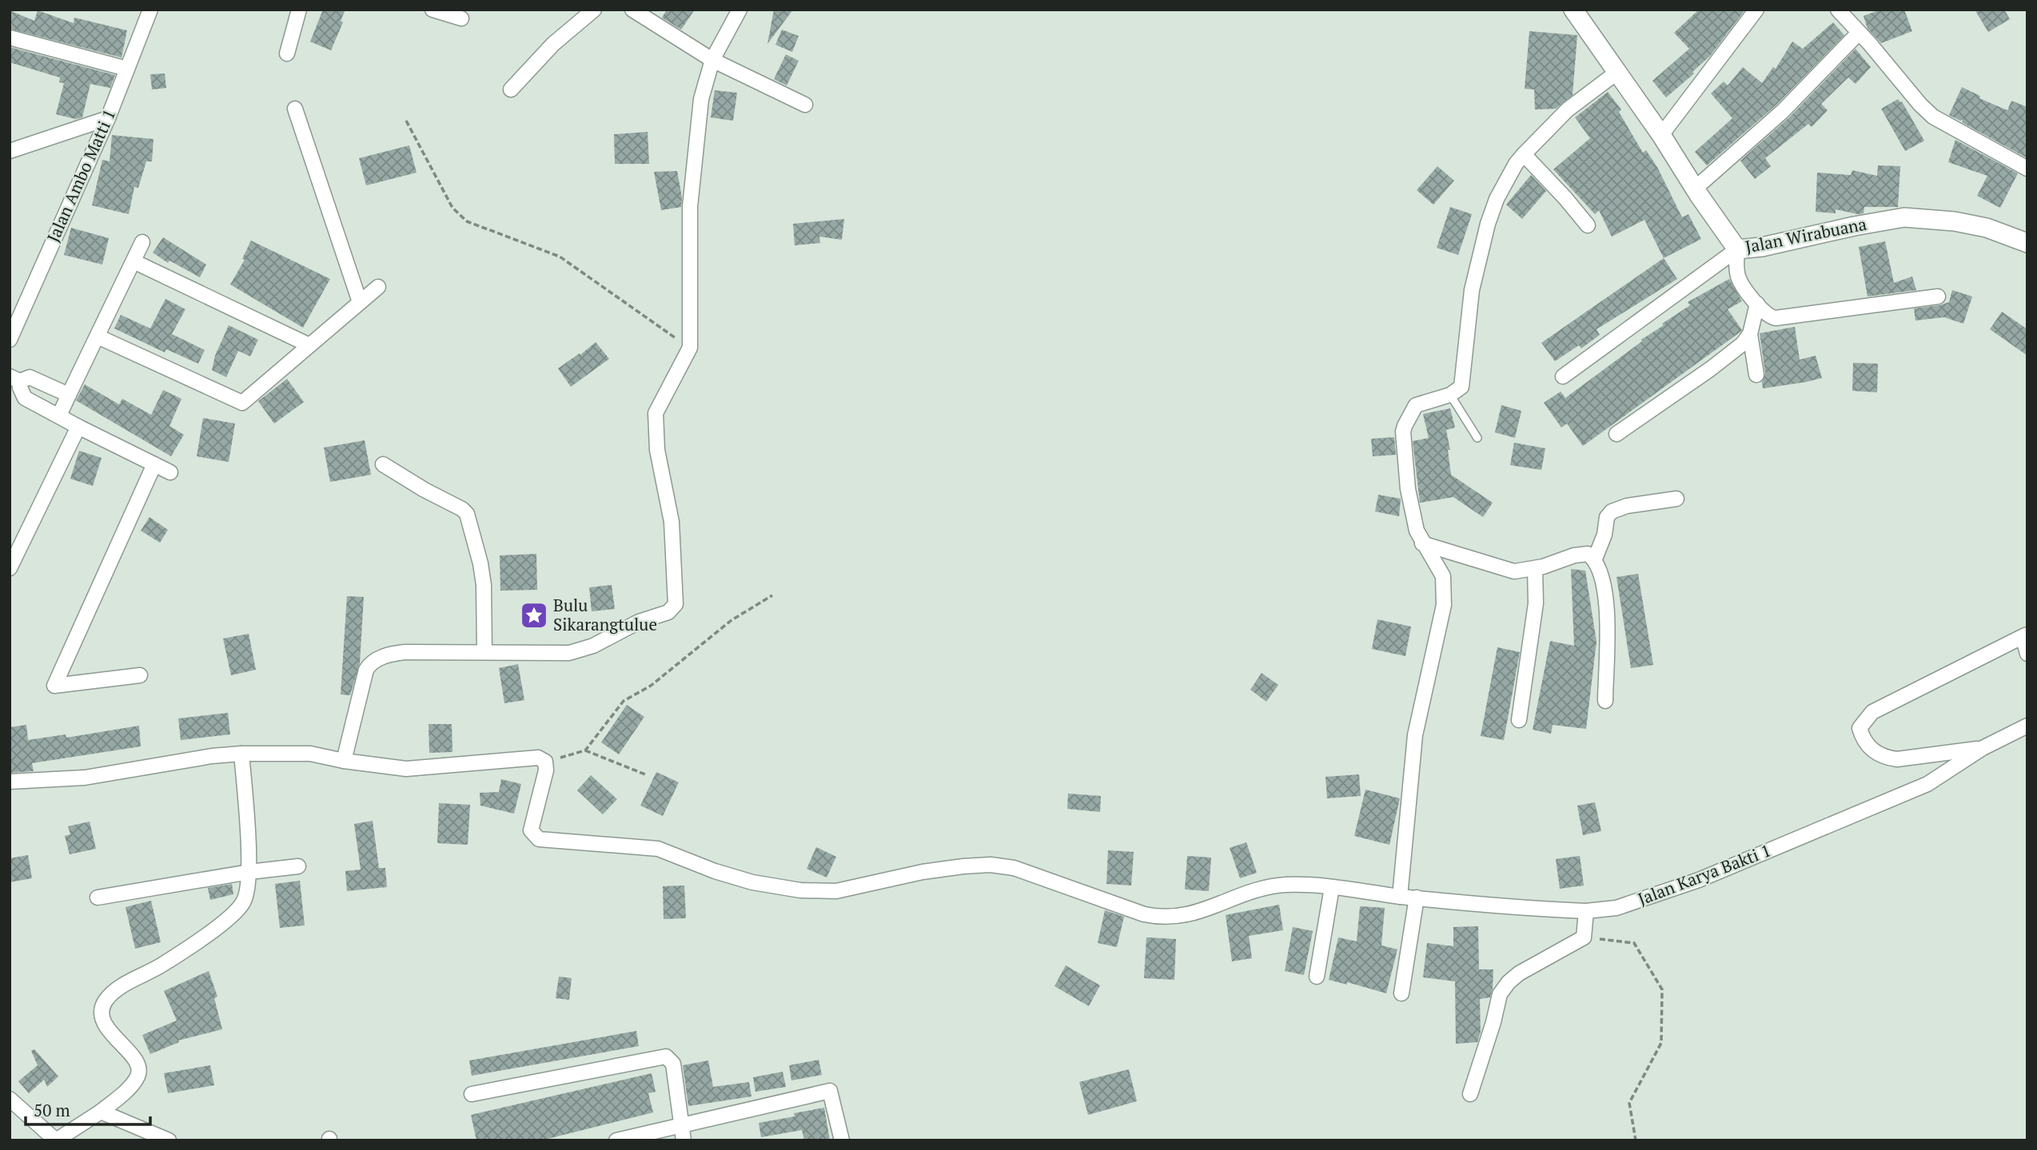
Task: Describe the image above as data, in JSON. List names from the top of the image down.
{
  "streets": {
    "street": ["Jalan Ambo Matti 1", "Jalan Wirabuana", "Jalan Karya Bakti 1"]
  },
  "places": {
    "place": ["Bulu Sikarangtulue"]
  },
  "scale_bar": "50 m"
}
